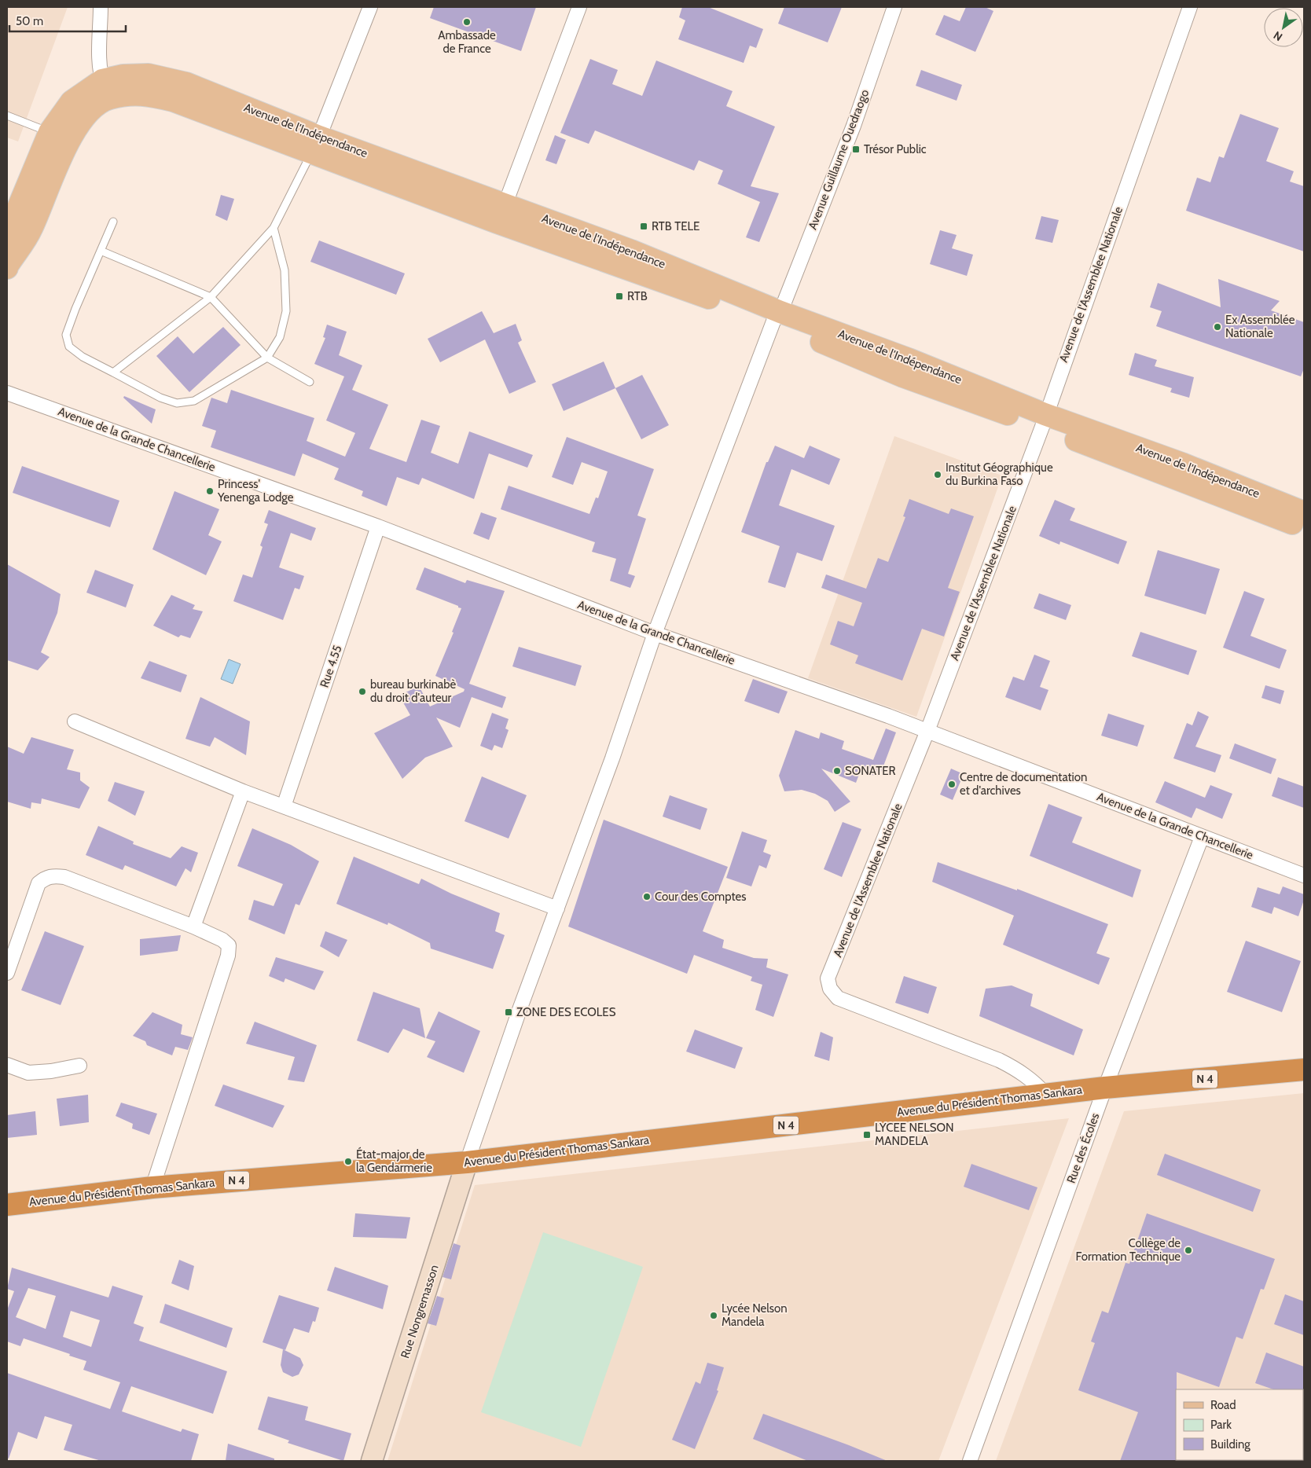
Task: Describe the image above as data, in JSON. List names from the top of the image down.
{
  "streets": {
    "highway": ["N 4", "Avenue du Président Thomas Sankara"],
    "main road": ["Avenue de l'Indépendance"],
    "street": [
      "Avenue Guillaume Ouedraogo",
      "Avenue de l'Assemblee Nationale",
      "Avenue de la Grande Chancellerie",
      "Rue 4.55",
      "Rue des Écoles",
      "Rue Nongremasson"
    ]
  },
  "crossings": [
    ["Avenue de l'Indépendance", "Avenue Guillaume Ouedraogo"],
    ["Avenue de l'Indépendance", "Avenue de l'Assemblee Nationale"],
    ["Avenue Guillaume Ouedraogo", "Avenue de la Grande Chancellerie"],
    ["Avenue Guillaume Ouedraogo", "Avenue du Président Thomas Sankara"],
    ["Avenue Guillaume Ouedraogo", "Rue Nongremasson"],
    ["Avenue de l'Assemblee Nationale", "Avenue de la Grande Chancellerie"],
    ["Avenue de l'Assemblee Nationale", "Avenue du Président Thomas Sankara"],
    ["Avenue de la Grande Chancellerie", "Rue 4.55"],
    ["Avenue de la Grande Chancellerie", "Rue des Écoles"],
    ["N 4", "Avenue du Président Thomas Sankara"],
    ["N 4", "Rue des Écoles"],
    ["Avenue du Président Thomas Sankara", "Rue des Écoles"],
    ["Avenue du Président Thomas Sankara", "Rue Nongremasson"]
  ],
  "places": {
    "other": [
      "Ambassade de France",
      "Ex Assemblée Nationale",
      "Institut Géographique du Burkina Faso",
      "Princess' Yenenga Lodge",
      "bureau burkinabè du droit d'auteur",
      "SONATER",
      "Centre de documentation et d'archives",
      "Cour des Comptes",
      "État-major de la Gendarmerie",
      "Collège de Formation Technique",
      "Lycée Nelson Mandela"
    ],
    "transit": [
      "Trésor Public",
      "RTB TELE",
      "RTB",
      "ZONE DES ECOLES",
      "LYCEE NELSON MANDELA"
    ]
  },
  "legend": ["Road", "Park", "Building"],
  "scale_bar": "50 m",
  "north": "bottom left"
}
